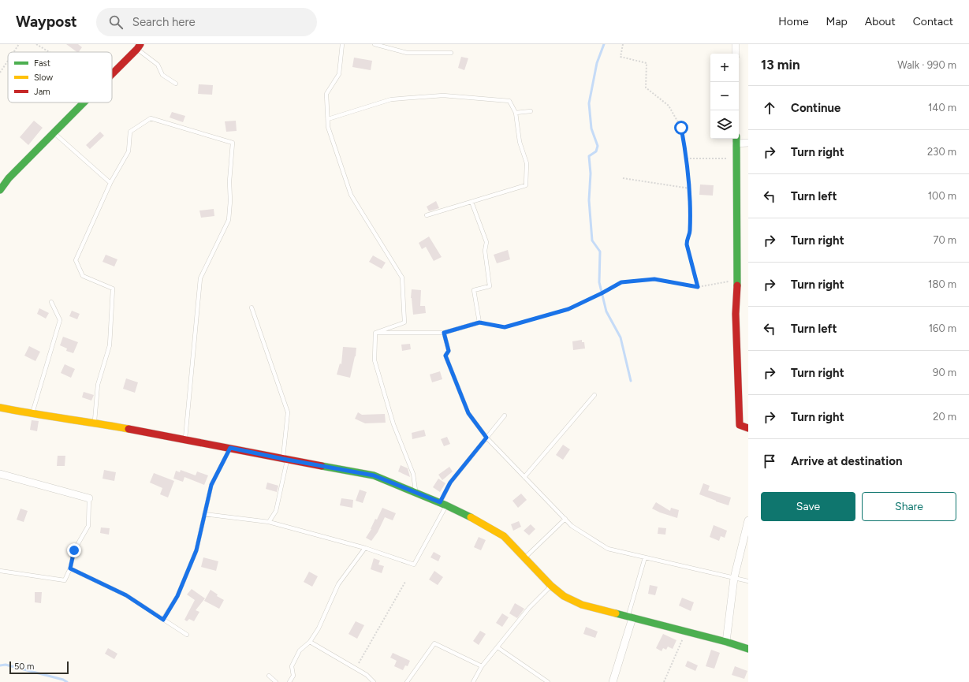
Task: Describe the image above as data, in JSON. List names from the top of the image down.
{
  "legend": ["Fast", "Slow", "Jam"],
  "scale_bar": "50 m",
  "page": {
    "header": "Waypost",
    "search": "Search here",
    "nav": [
      "Home",
      "Map",
      "About",
      "Contact"
    ],
    "heading": ["13 min", "Walk · 990 m"],
    "map_buttons": ["+", "−"],
    "list": [
      ["Continue", "140 m"],
      ["Turn right", "230 m"],
      ["Turn left", "100 m"],
      ["Turn right", "70 m"],
      ["Turn right", "180 m"],
      ["Turn left", "160 m"],
      ["Turn right", "90 m"],
      ["Turn right", "20 m"],
      "Arrive at destination"
    ],
    "buttons": ["Save", "Share"],
    "scale": "50 m"
  }
}
